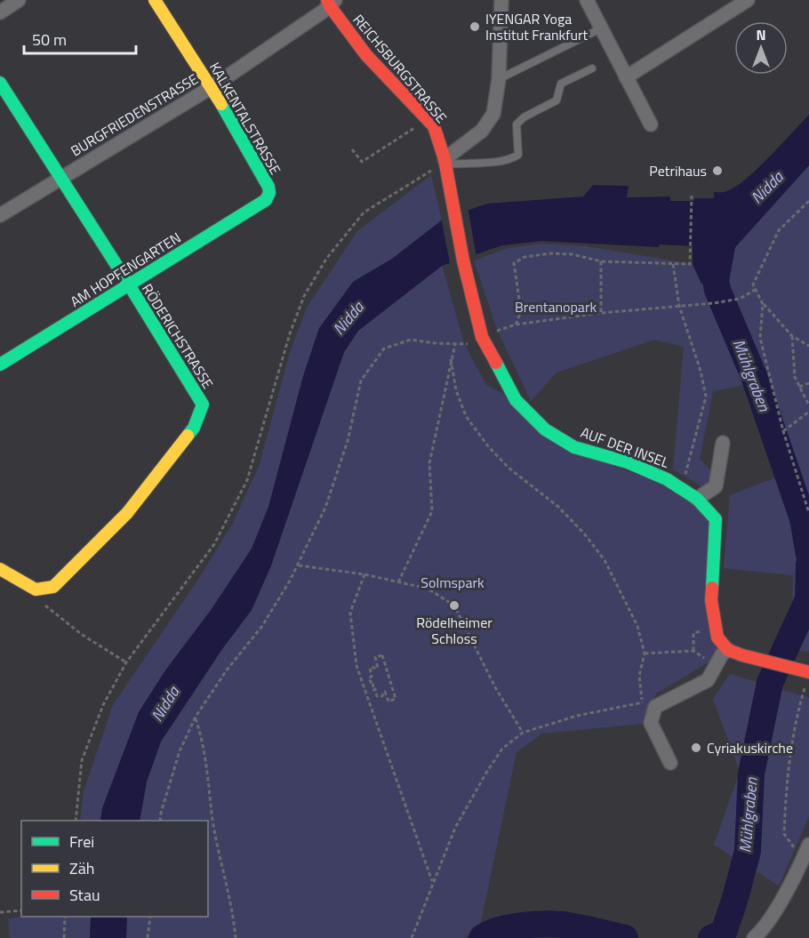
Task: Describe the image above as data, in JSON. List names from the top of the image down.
{
  "streets": {
    "street": [
      "REICHSBURGSTRASSE",
      "BURGFRIEDENSTRASSE",
      "KALKENTALSTRASSE",
      "AM HOPFENGARTEN",
      "RÖDERICHSTRASSE",
      "AUF DER INSEL"
    ]
  },
  "crossings": [
    ["REICHSBURGSTRASSE", "BURGFRIEDENSTRASSE"],
    ["REICHSBURGSTRASSE", "AUF DER INSEL"],
    ["BURGFRIEDENSTRASSE", "KALKENTALSTRASSE"],
    ["BURGFRIEDENSTRASSE", "RÖDERICHSTRASSE"],
    ["KALKENTALSTRASSE", "AM HOPFENGARTEN"],
    ["AM HOPFENGARTEN", "RÖDERICHSTRASSE"]
  ],
  "water": ["Nidda", "Mühlgraben"],
  "parks": ["Brentanopark", "Solmspark"],
  "places": [
    "IYENGAR Yoga Institut Frankfurt",
    "Petrihaus",
    "Rödelheimer Schloss",
    "Cyriakuskirche"
  ],
  "legend": ["Frei", "Zäh", "Stau"],
  "scale_bar": "50 m",
  "north": "top"
}
